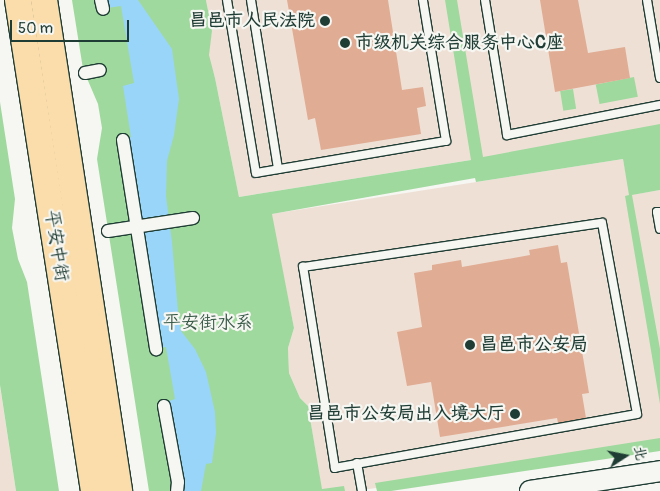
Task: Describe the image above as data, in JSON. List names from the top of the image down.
{
  "streets": {
    "main road": ["平安中街"]
  },
  "parks": ["平安街水系"],
  "places": [
    "昌邑市人民法院",
    "市级机关综合服务中心C座",
    "昌邑市公安局",
    "昌邑市公安局出入境大厅"
  ],
  "scale_bar": "50 m",
  "north": "right"
}
